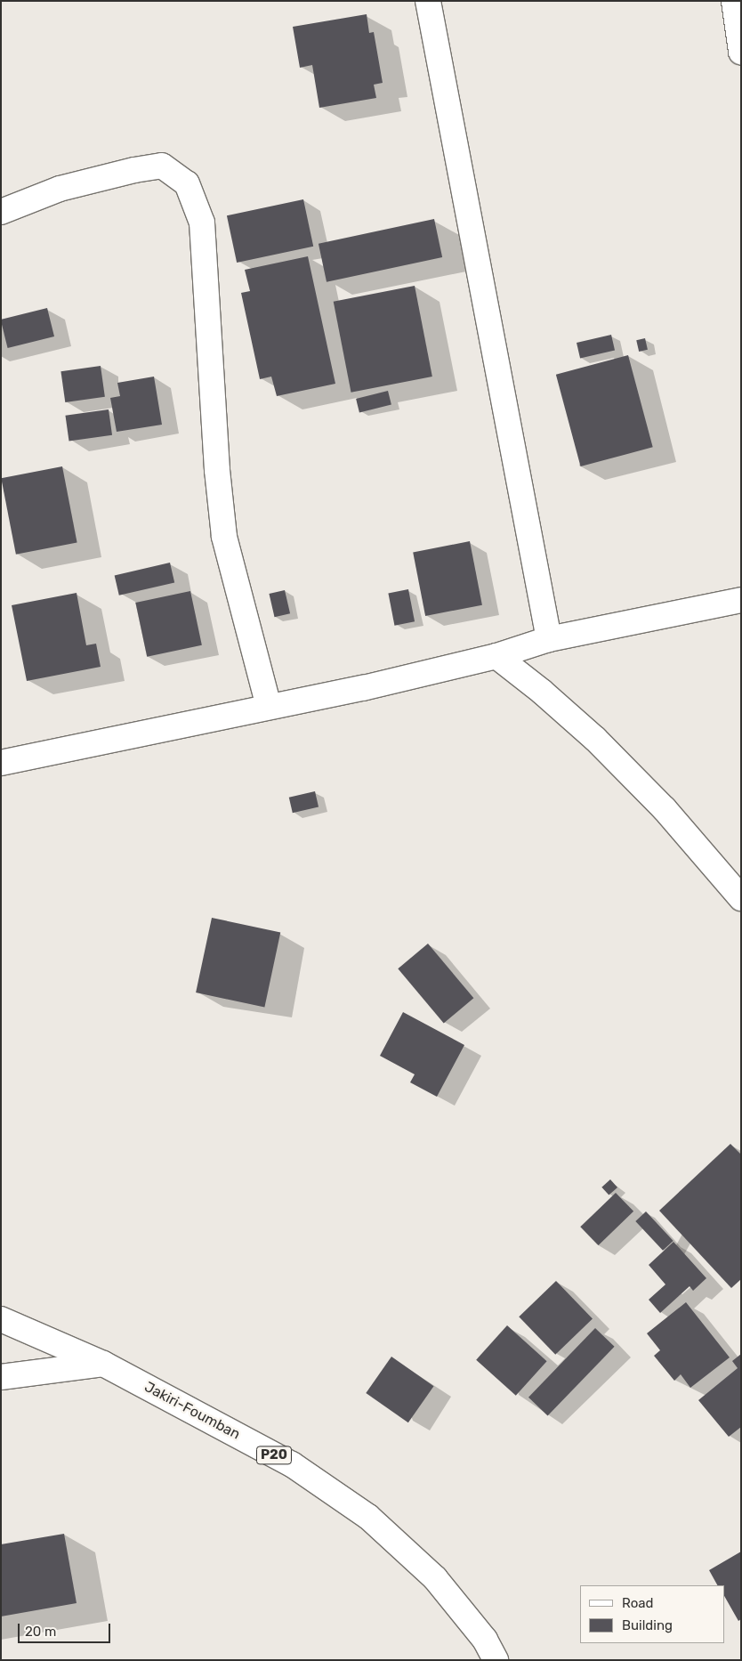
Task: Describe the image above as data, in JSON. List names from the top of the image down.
{
  "streets": {
    "street": ["Jakiri-Foumban", "P20"]
  },
  "legend": ["Road", "Building"],
  "scale_bar": "20 m"
}
